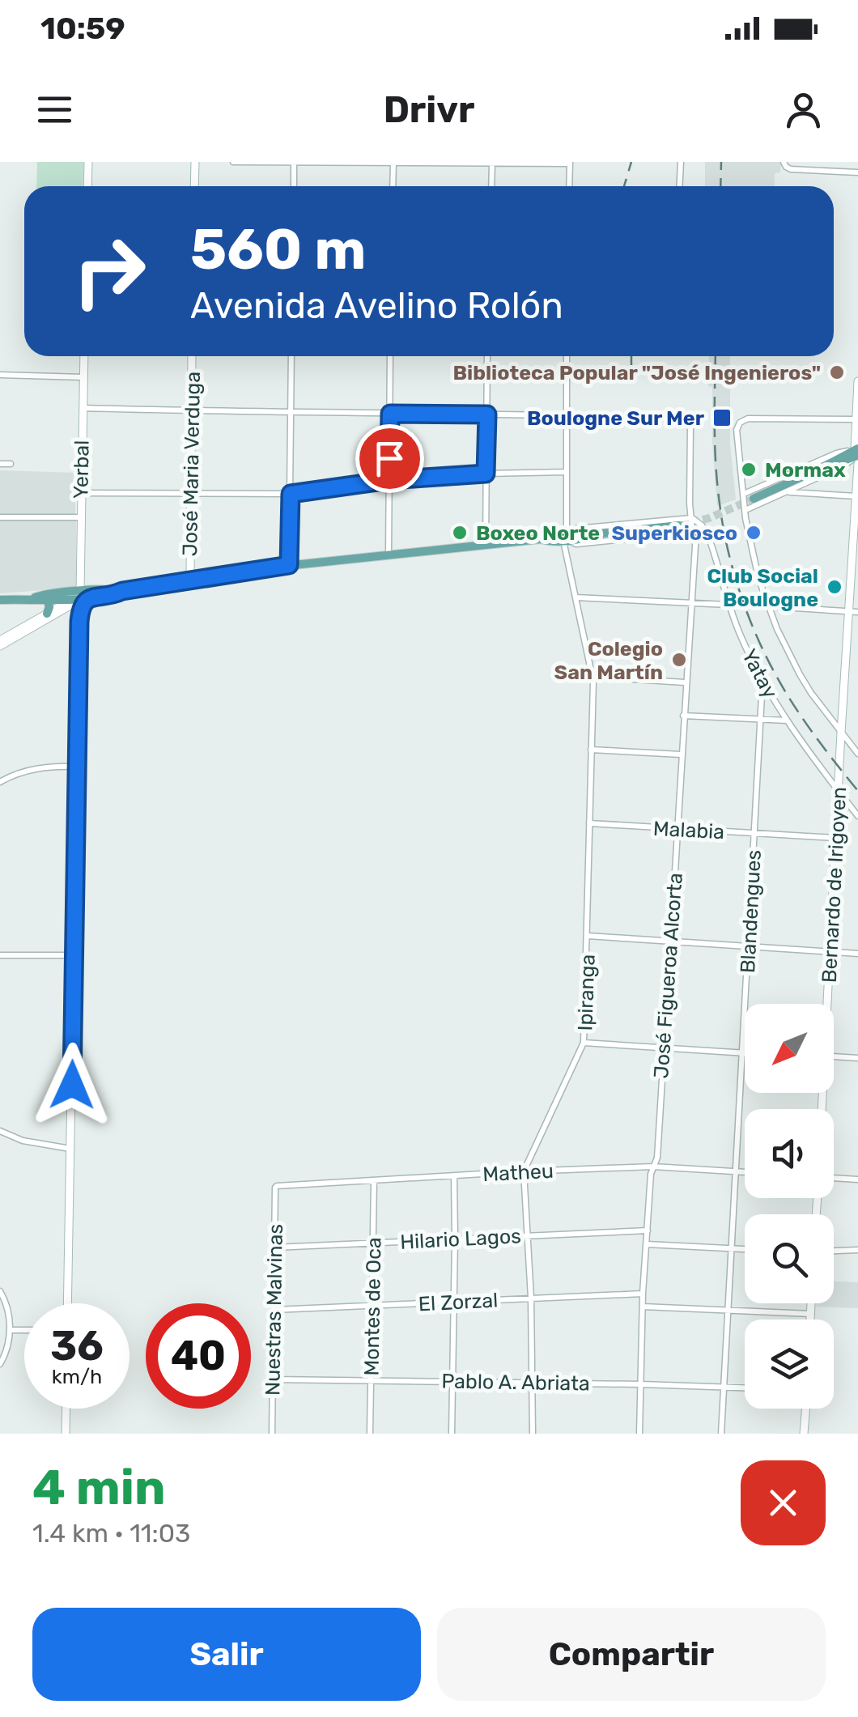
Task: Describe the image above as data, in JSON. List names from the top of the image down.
{
  "streets": {
    "street": [
      "José Maria Verduga",
      "Yerbal",
      "Yatay",
      "Malabia",
      "Bernardo de Irigoyen",
      "Blandengues",
      "José Figueroa Alcorta",
      "Ipiranga",
      "Matheu",
      "Hilario Lagos",
      "El Zorzal",
      "Montes de Oca",
      "Nuestras Malvinas",
      "Pablo A. Abriata"
    ]
  },
  "crossings": [
    ["Yatay", "Bernardo de Irigoyen"],
    ["Yatay", "Blandengues"],
    ["Yatay", "José Figueroa Alcorta"],
    ["Malabia", "Bernardo de Irigoyen"],
    ["Malabia", "Blandengues"],
    ["Malabia", "José Figueroa Alcorta"],
    ["Malabia", "Ipiranga"],
    ["Blandengues", "Matheu"],
    ["Blandengues", "Pablo A. Abriata"],
    ["José Figueroa Alcorta", "Ipiranga"],
    ["José Figueroa Alcorta", "Matheu"],
    ["José Figueroa Alcorta", "Hilario Lagos"],
    ["José Figueroa Alcorta", "El Zorzal"],
    ["José Figueroa Alcorta", "Pablo A. Abriata"],
    ["Ipiranga", "Matheu"],
    ["Ipiranga", "Hilario Lagos"],
    ["Ipiranga", "El Zorzal"],
    ["Ipiranga", "Pablo A. Abriata"],
    ["Matheu", "Montes de Oca"],
    ["Matheu", "Nuestras Malvinas"],
    ["Hilario Lagos", "Montes de Oca"],
    ["Hilario Lagos", "Nuestras Malvinas"],
    ["El Zorzal", "Montes de Oca"],
    ["El Zorzal", "Nuestras Malvinas"],
    ["Montes de Oca", "Pablo A. Abriata"],
    ["Nuestras Malvinas", "Pablo A. Abriata"]
  ],
  "places": {
    "other": [
      "Biblioteca Popular \"José Ingenieros\"",
      "Mormax",
      "Boxeo Norte",
      "Superkiosco",
      "Club Social Boulogne",
      "Colegio San Martín"
    ],
    "transit": ["Boulogne Sur Mer"]
  },
  "north": "bottom left",
  "page": {
    "status": "10:59",
    "header": "Drivr",
    "turn": ["560 m", "Avenida Avelino Rolón"],
    "speed": "36 km/h",
    "limit": "40",
    "heading": ["4 min", "1.4 km · 11:03"],
    "buttons": ["Salir", "Compartir"]
  }
}
